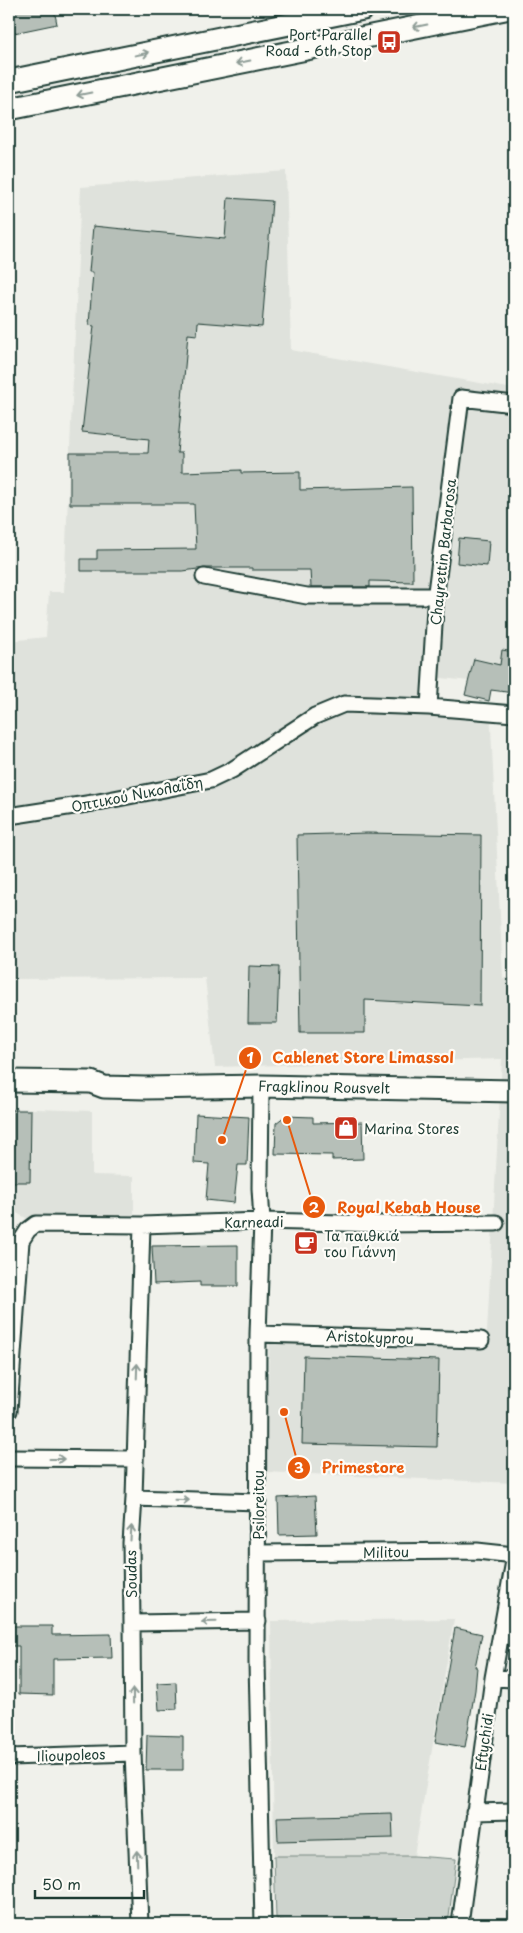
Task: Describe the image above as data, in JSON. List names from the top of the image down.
{
  "streets": {
    "main road": ["Fragklinou Rousvelt"],
    "street": [
      "Chayrettin Barbarosa",
      "Οπτικού Νικολαΐδη",
      "Karneadi",
      "Aristokyprou",
      "Psiloreitou",
      "Militou",
      "Soudas",
      "Eftychidi",
      "Ilioupoleos"
    ]
  },
  "crossings": [
    ["Chayrettin Barbarosa", "Οπτικού Νικολαΐδη"],
    ["Fragklinou Rousvelt", "Psiloreitou"],
    ["Karneadi", "Psiloreitou"],
    ["Karneadi", "Soudas"],
    ["Aristokyprou", "Psiloreitou"],
    ["Psiloreitou", "Militou"],
    ["Soudas", "Ilioupoleos"]
  ],
  "one_way": ["Soudas"],
  "places": {
    "bus stop": ["Port Parallel Road - 6th Stop"],
    "other": ["Royal Kebab House", "Cablenet Store Limassol", "Primestore"],
    "shop": ["Marina Stores"],
    "cafe": ["Τα παιθκιά του Γιάννη"]
  },
  "scale_bar": "50 m"
}
